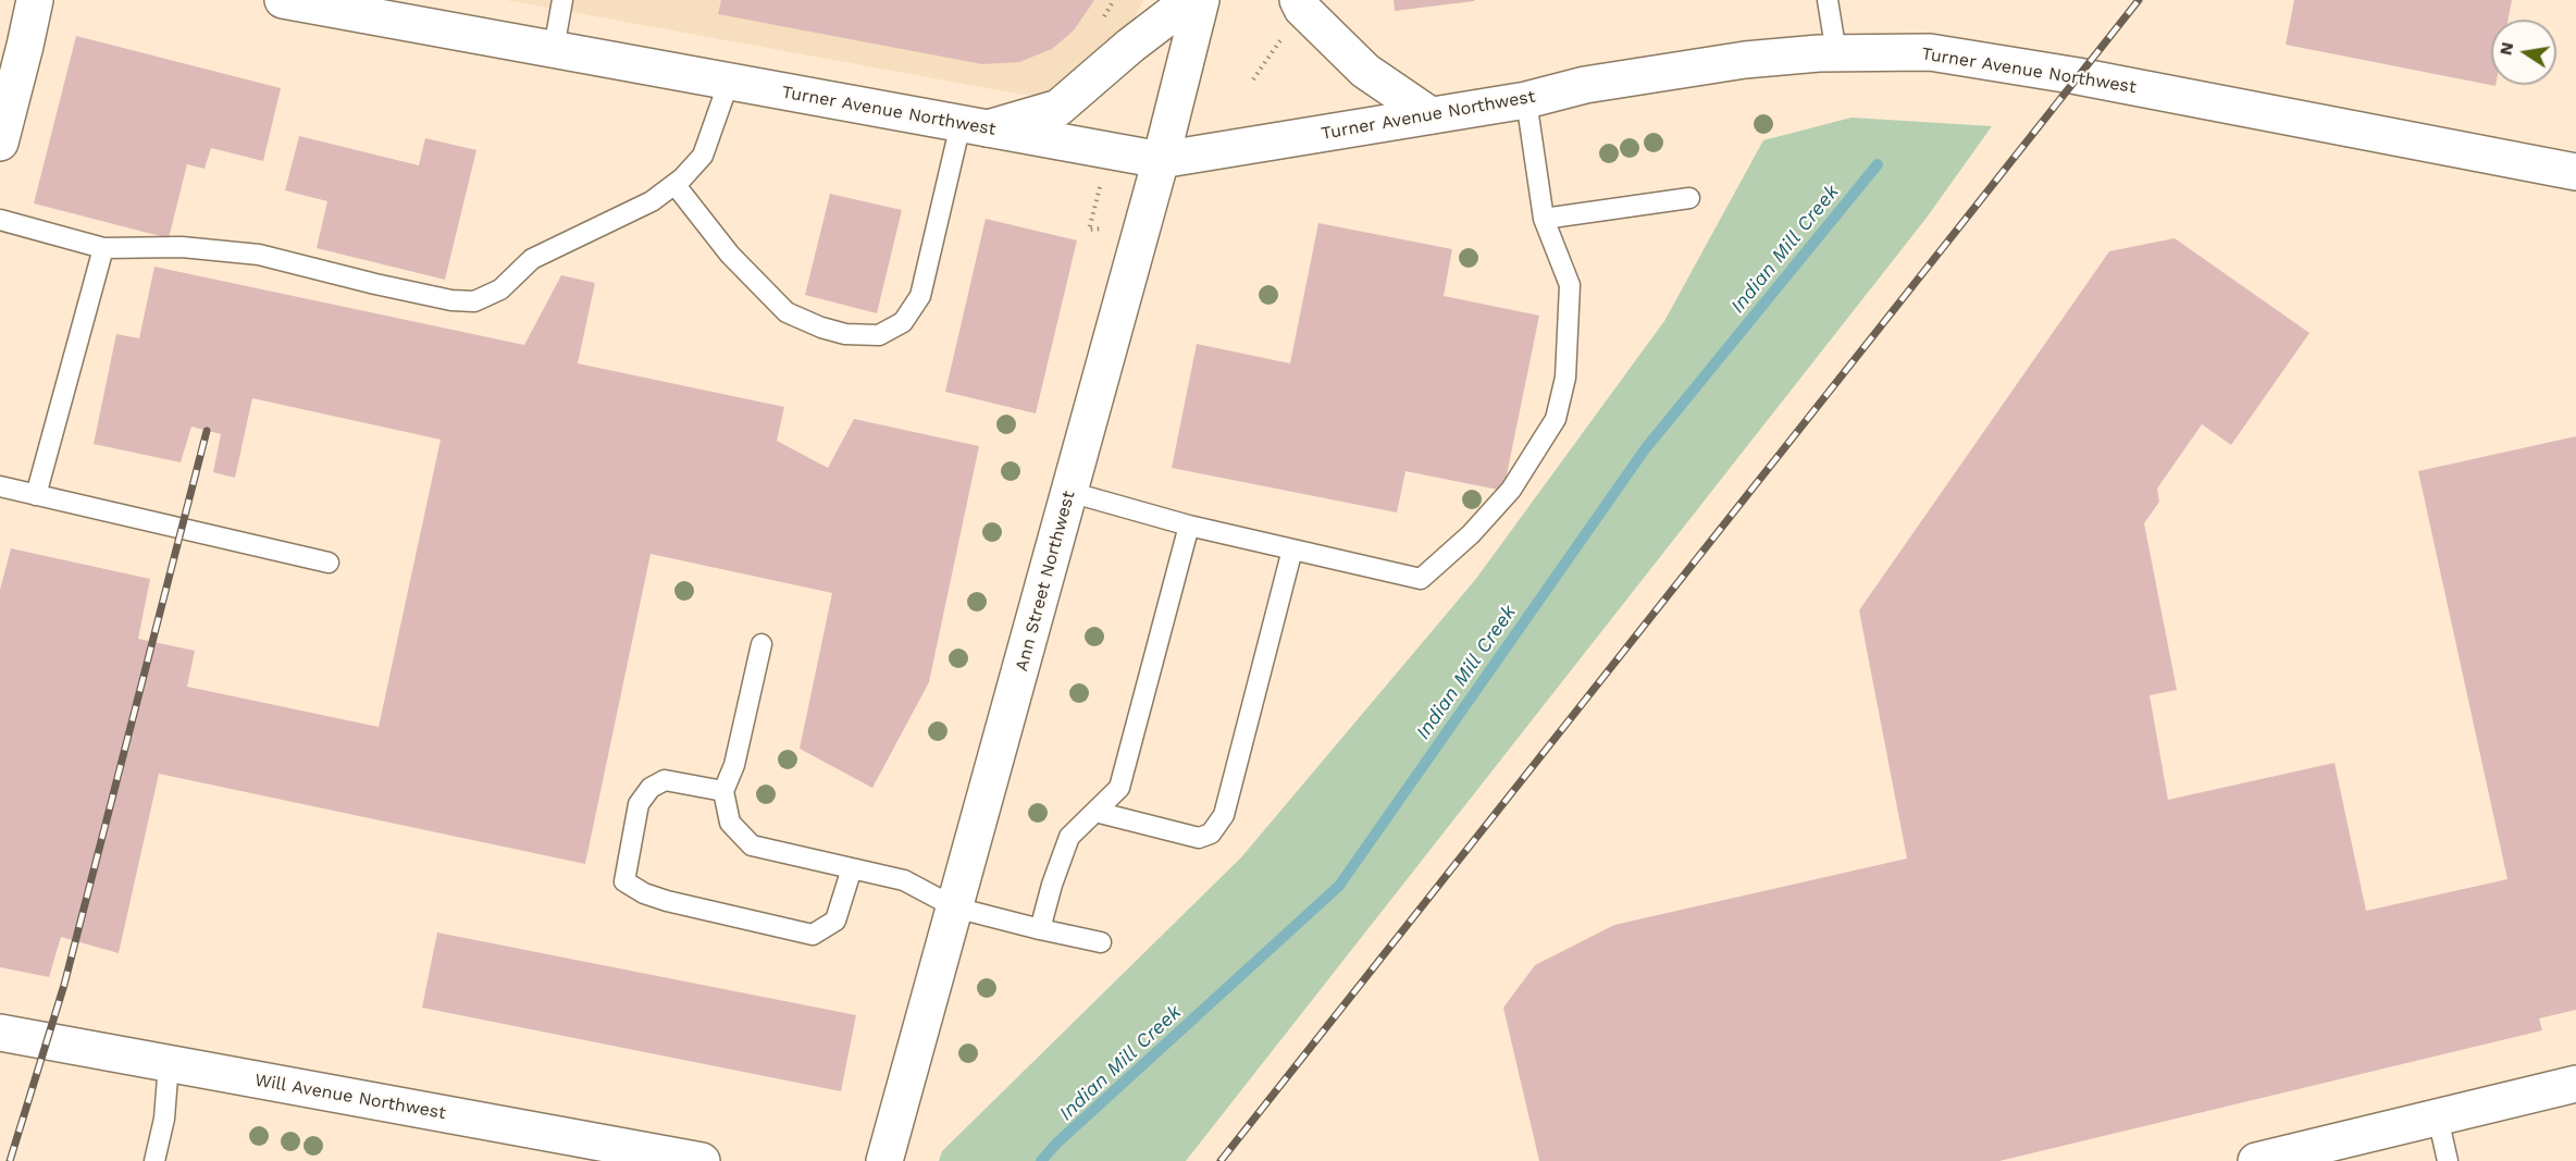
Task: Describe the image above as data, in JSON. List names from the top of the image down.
{
  "streets": {
    "street": ["Turner Avenue Northwest", "Ann Street Northwest", "Will Avenue Northwest"]
  },
  "crossings": [
    ["Turner Avenue Northwest", "Ann Street Northwest"]
  ],
  "water": ["Indian Mill Creek"],
  "north": "left"
}
